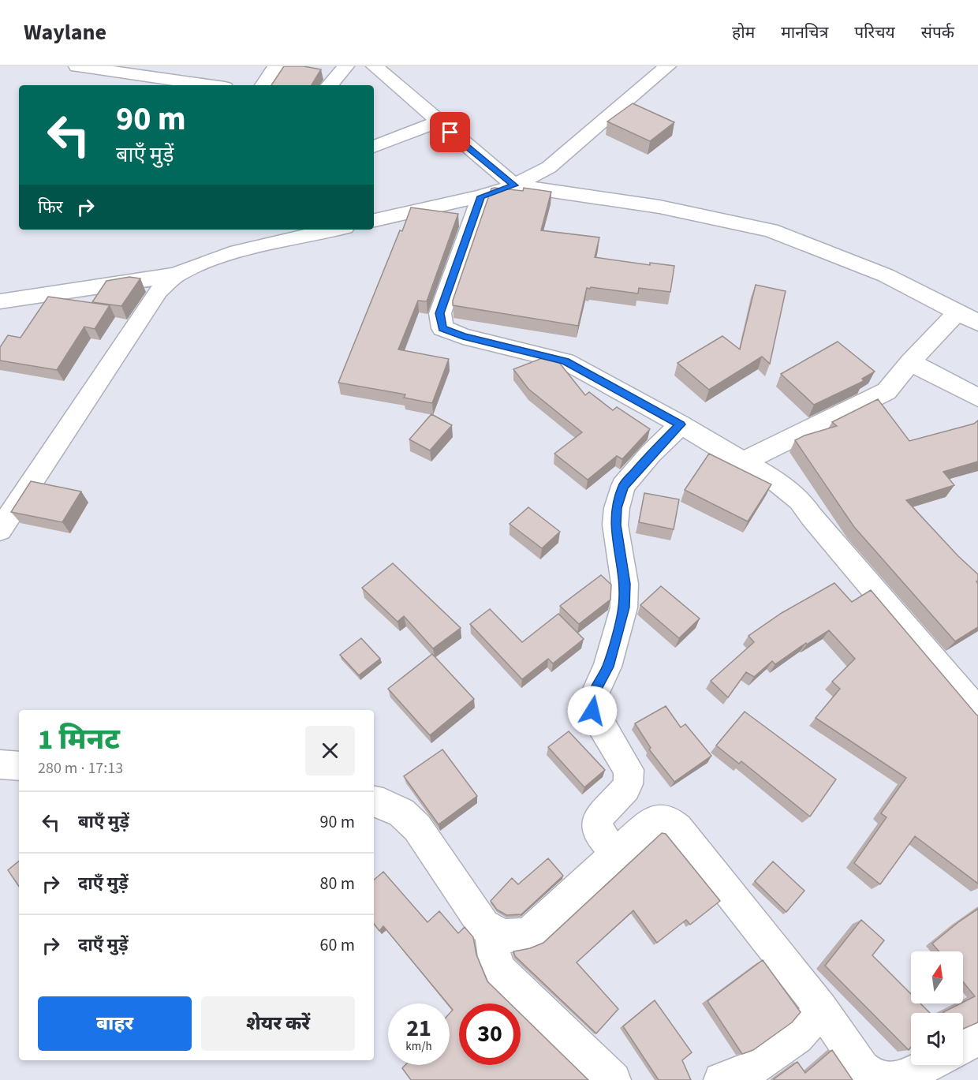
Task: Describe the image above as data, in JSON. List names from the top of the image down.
{
  "north": "top",
  "page": {
    "header": "Waylane",
    "nav": [
      "होम",
      "मानचित्र",
      "परिचय",
      "संपर्क"
    ],
    "turn": ["90 m", "बाएँ मुड़ें"],
    "then": "फिर",
    "heading": ["1 मिनट", "280 m · 17:13"],
    "list": [
      {
        "name": "बाएँ मुड़ें",
        "value": "90 m"
      },
      {
        "name": "दाएँ मुड़ें",
        "value": "80 m"
      },
      {
        "name": "दाएँ मुड़ें",
        "value": "60 m"
      }
    ],
    "buttons": ["बाहर", "शेयर करें"],
    "speed": "21 km/h",
    "limit": "30"
  }
}
